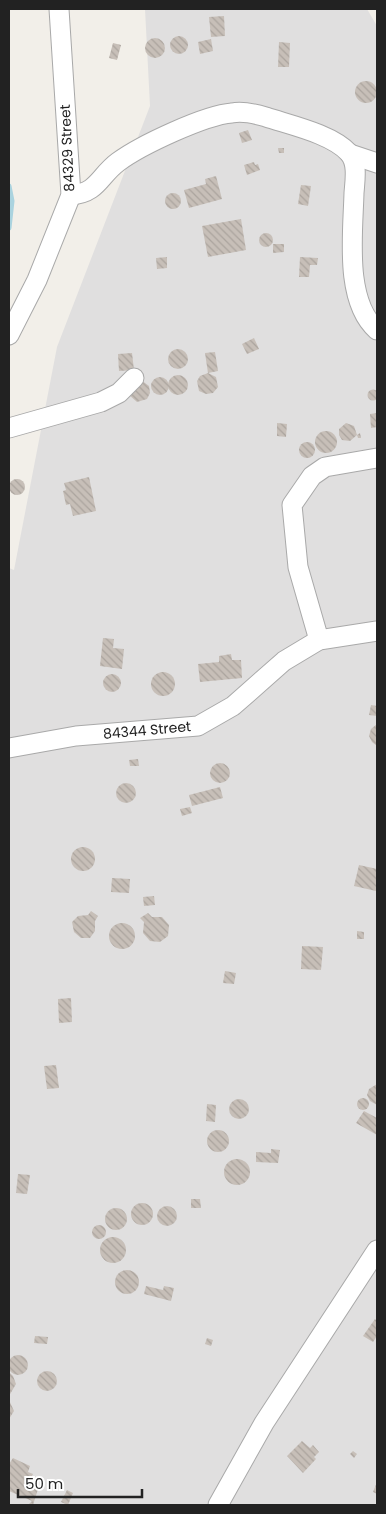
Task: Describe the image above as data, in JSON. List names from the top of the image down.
{
  "streets": {
    "street": ["84329 Street", "84344 Street"]
  },
  "scale_bar": "50 m"
}
